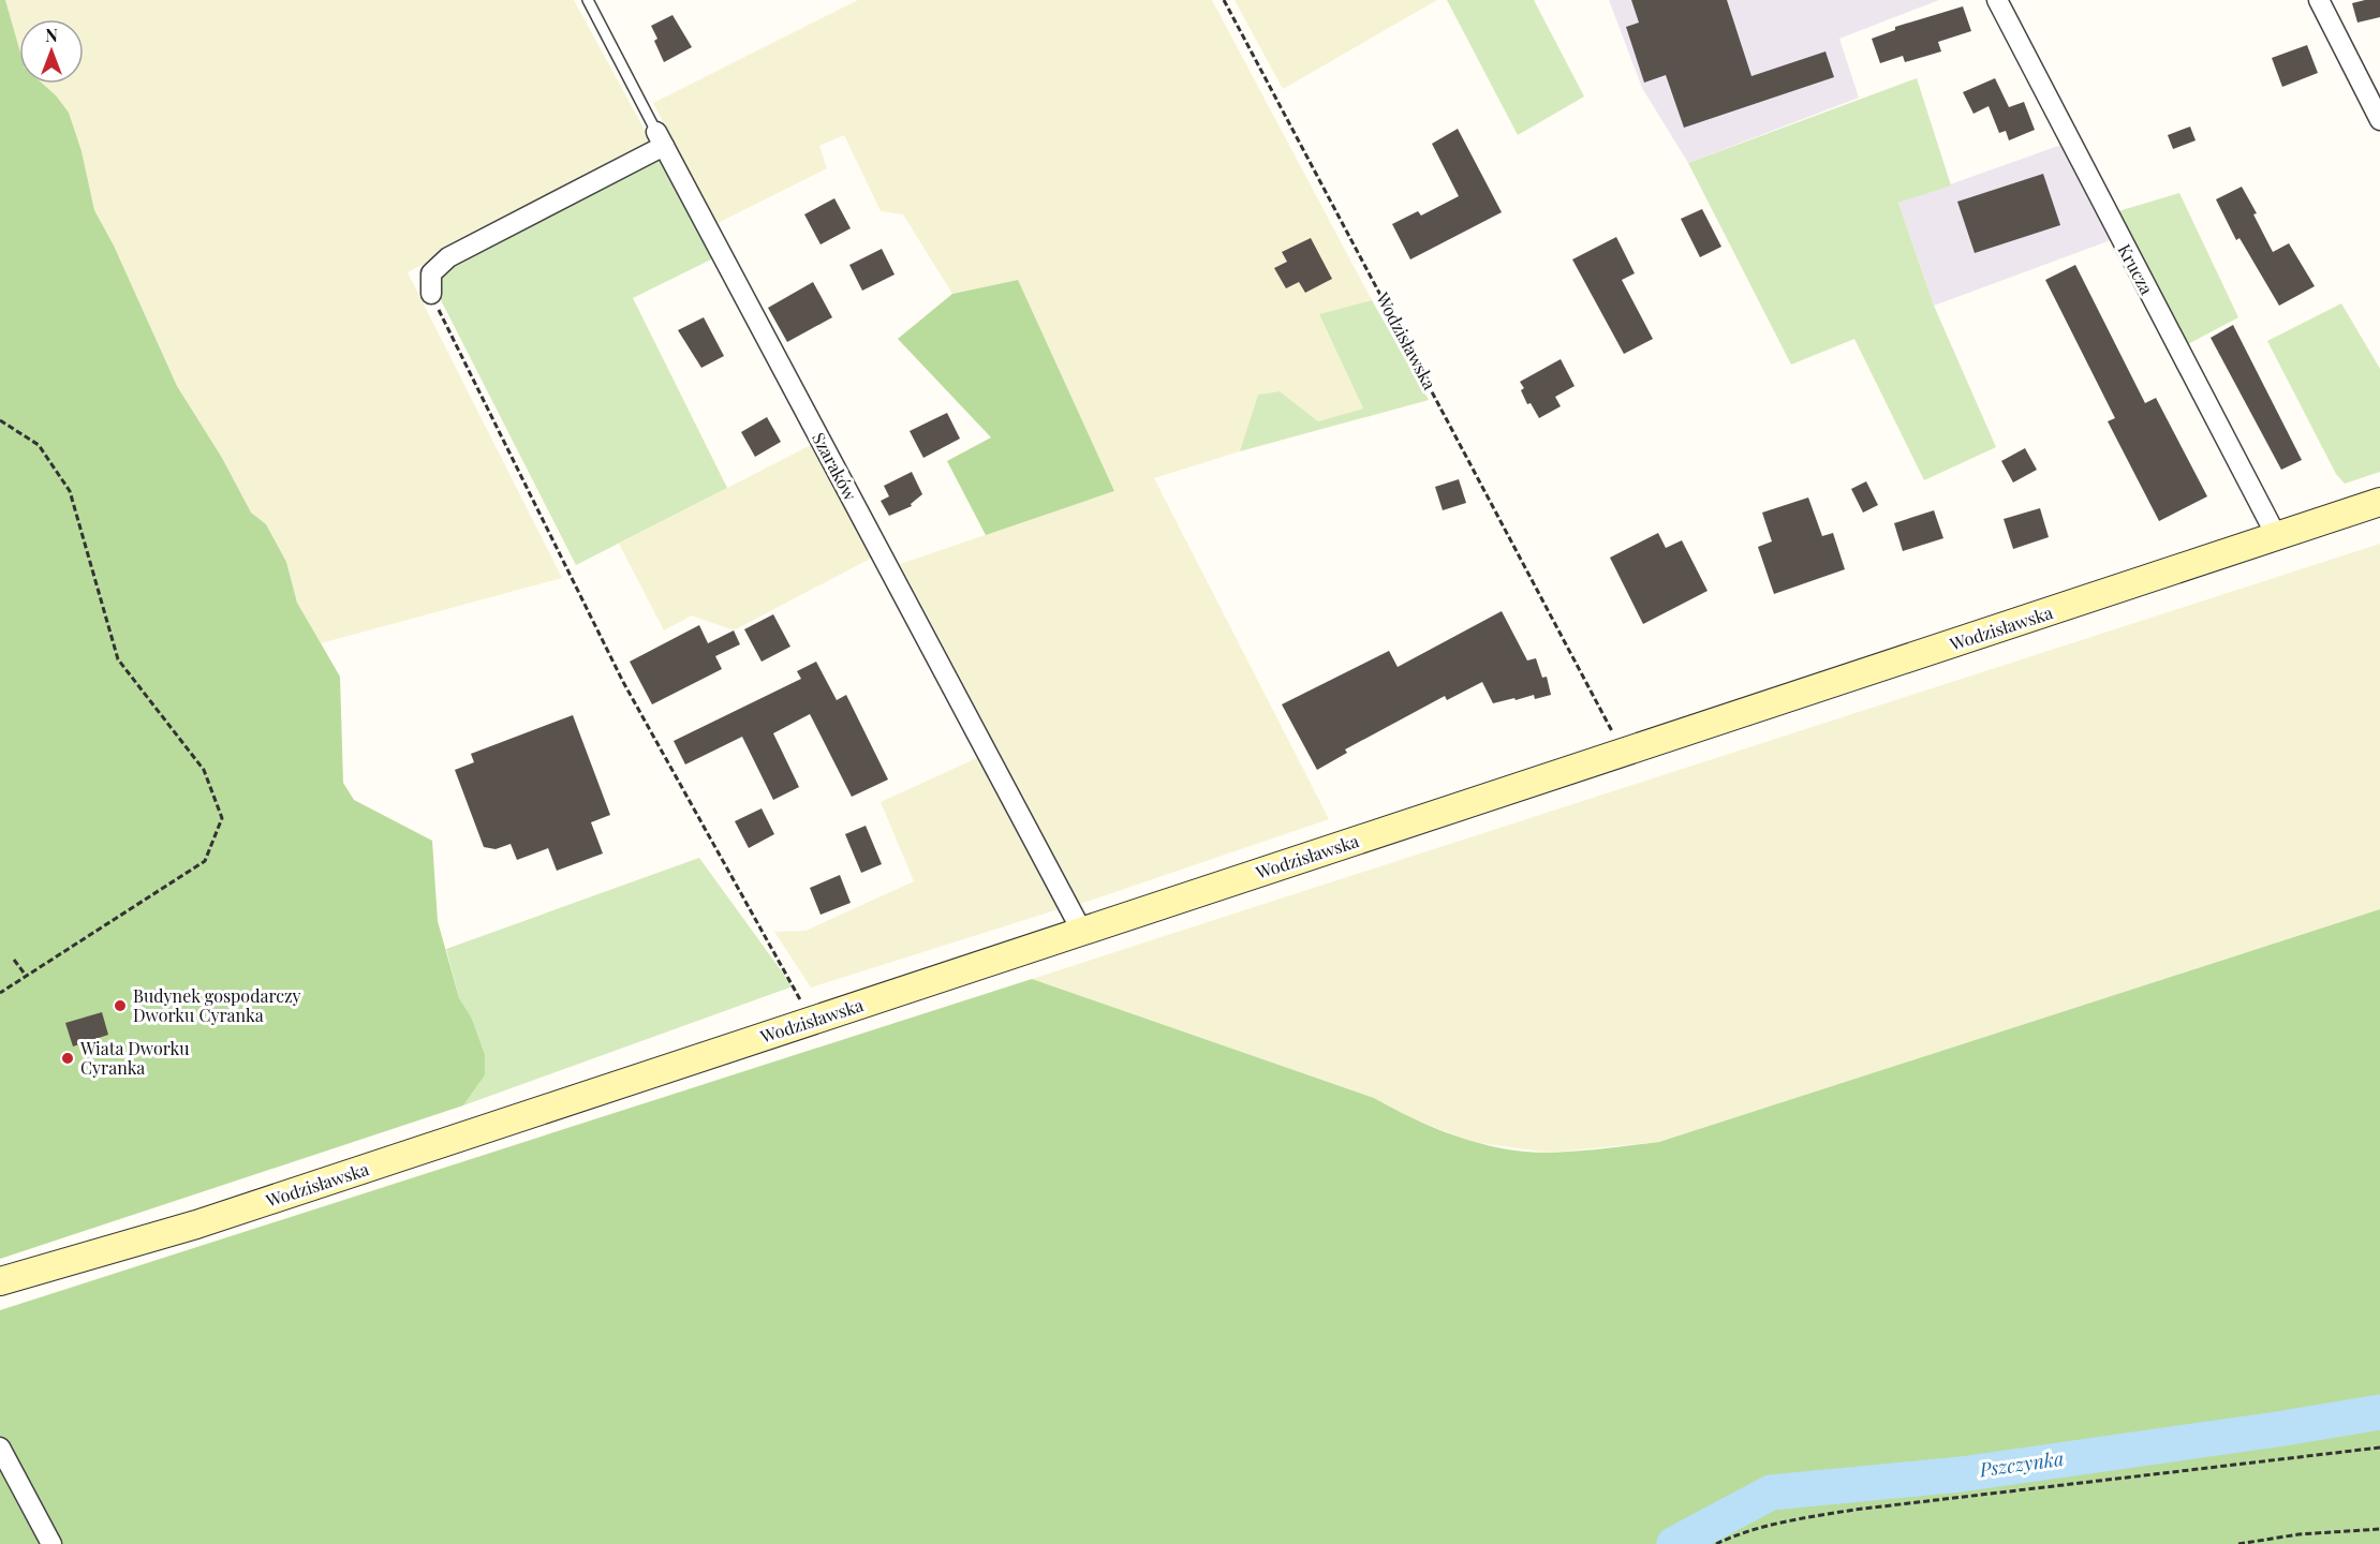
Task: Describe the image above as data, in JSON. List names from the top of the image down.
{
  "streets": {
    "main road": ["Wodzisławska"],
    "street": ["Krucza", "Szaraków"]
  },
  "crossings": [
    ["Krucza", "Wodzisławska"],
    ["Wodzisławska", "Szaraków"]
  ],
  "water": ["Pszczynka"],
  "places": ["Budynek gospodarczy Dworku Cyranka", "Wiata Dworku Cyranka"],
  "north": "top"
}
